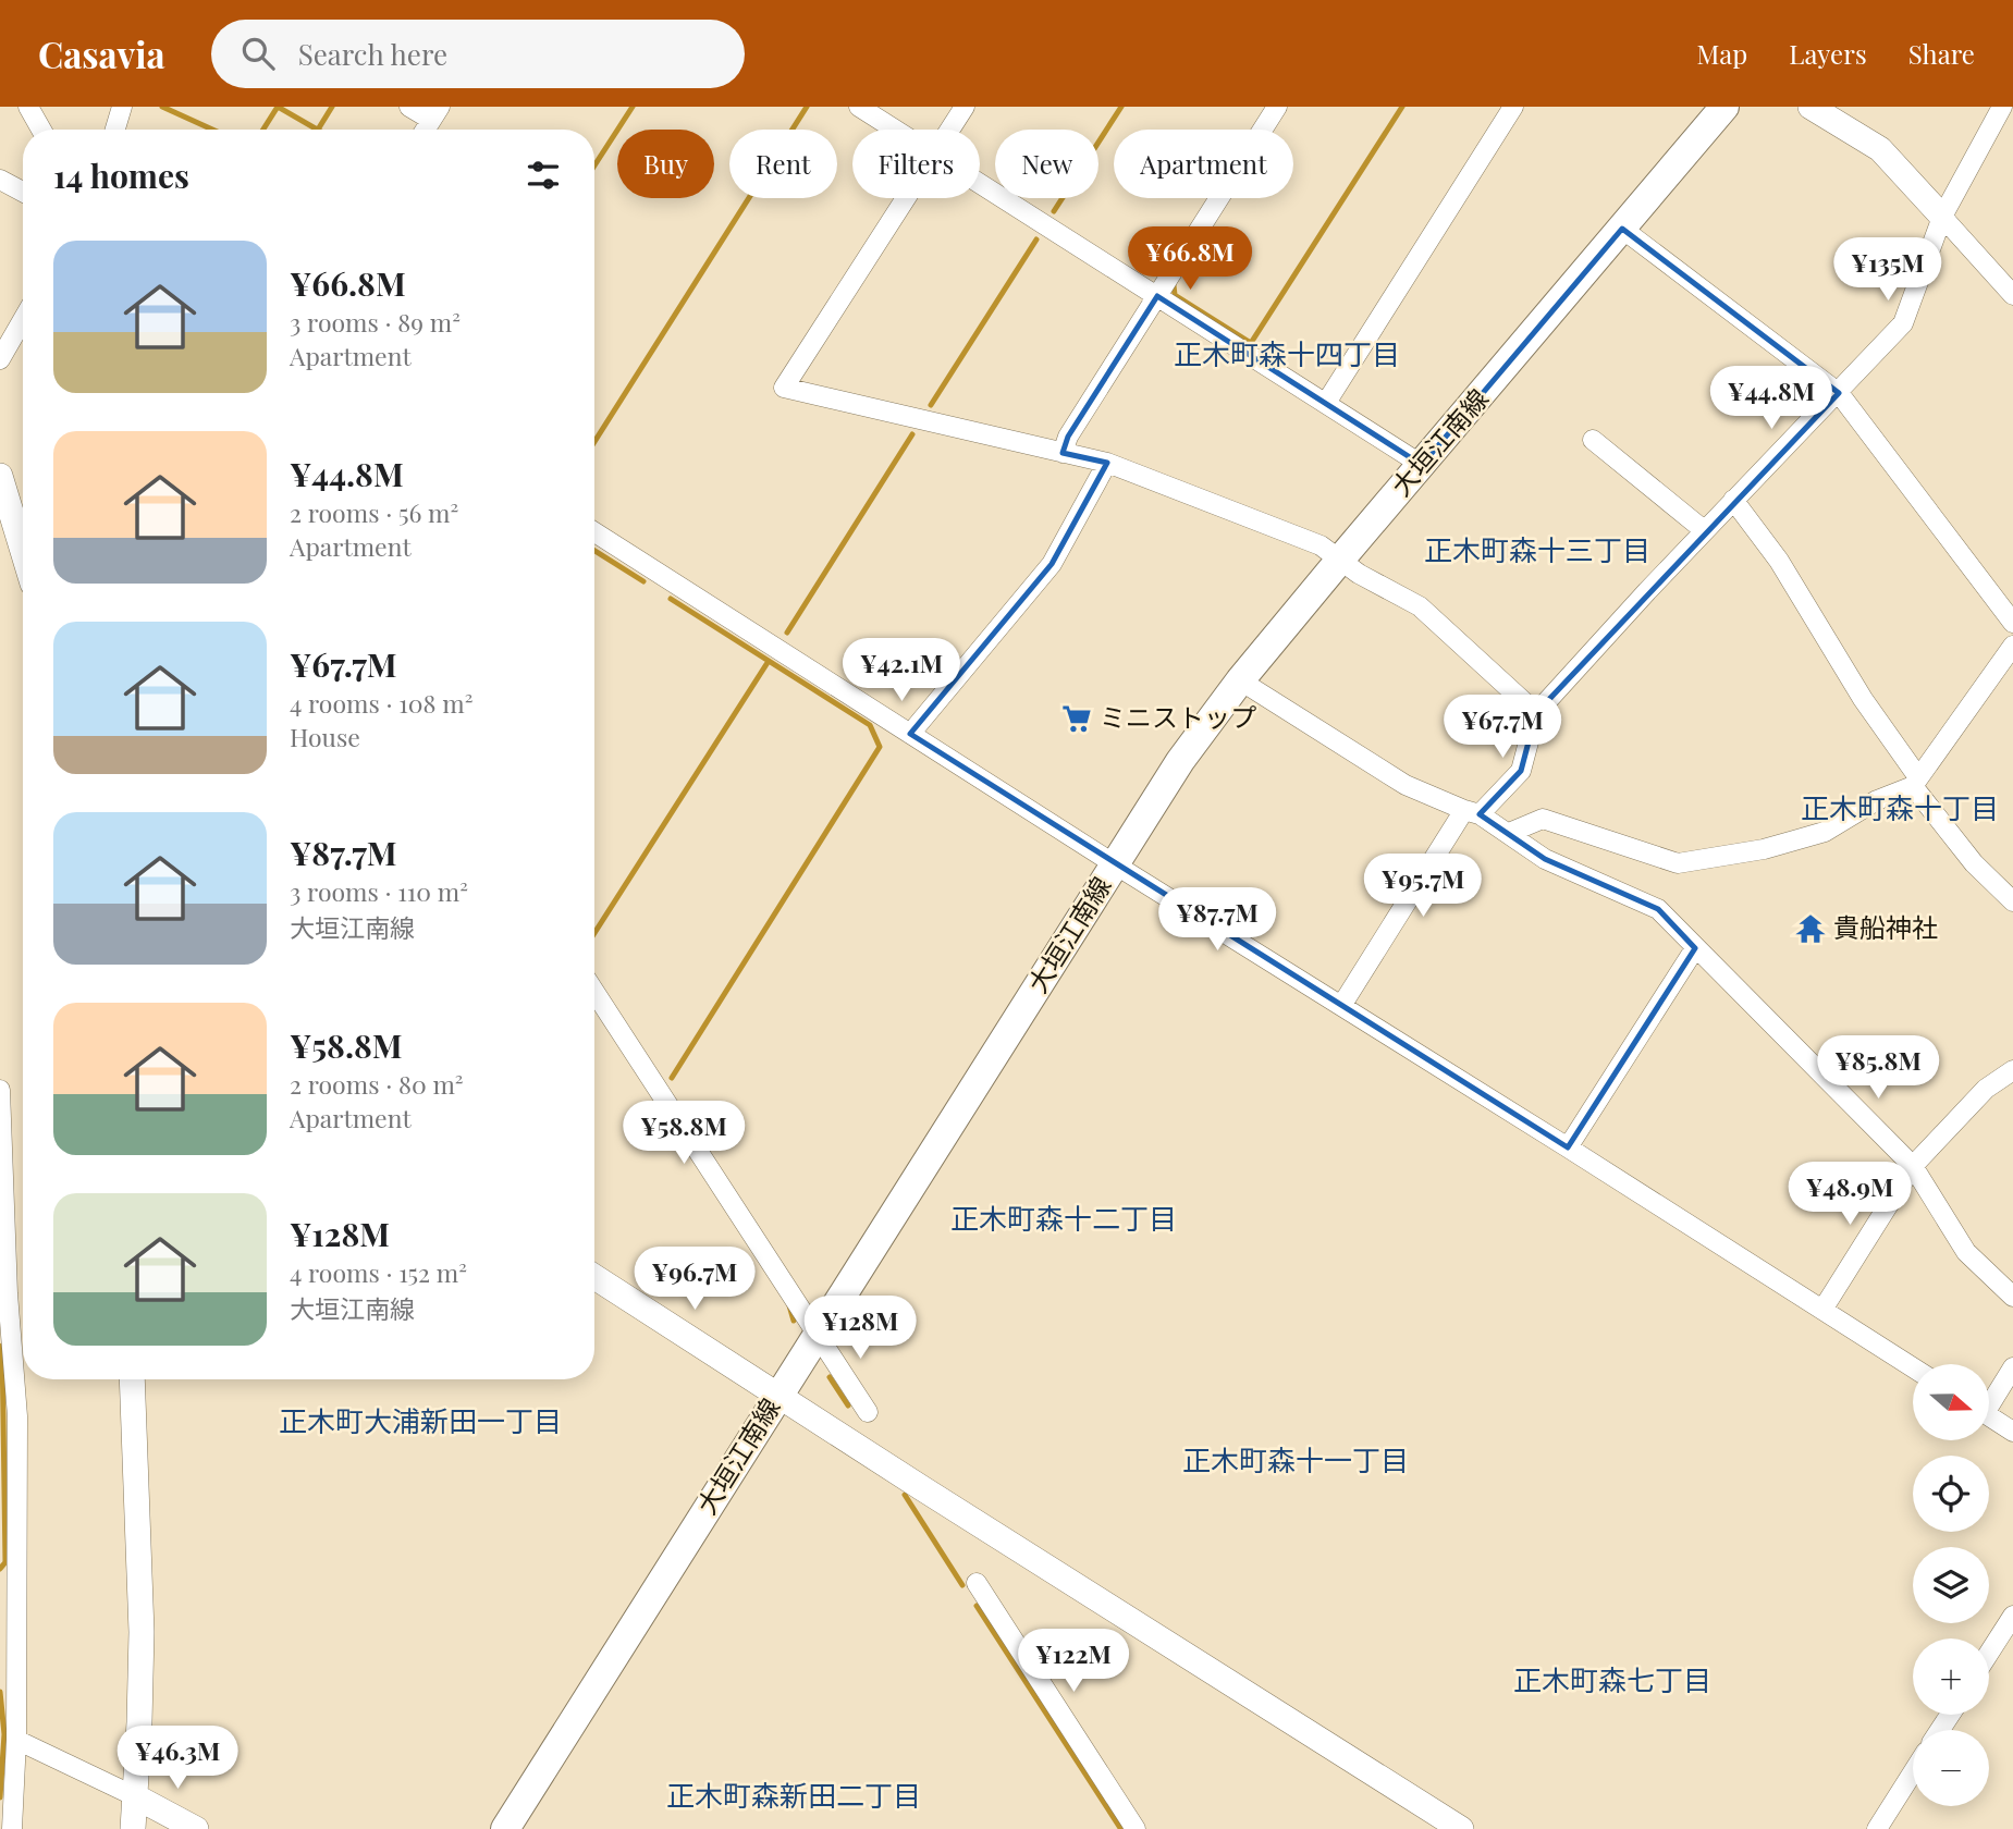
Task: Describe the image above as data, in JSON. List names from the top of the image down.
{
  "streets": {
    "main road": ["大垣江南線"]
  },
  "districts": [
    "正木町森十四丁目",
    "正木町森十三丁目",
    "正木町森十丁目",
    "正木町森十二丁目",
    "正木町大浦新田一丁目",
    "正木町森十一丁目",
    "正木町森七丁目",
    "正木町森新田二丁目"
  ],
  "places": {
    "supermarket": ["ミニストップ"],
    "temple": ["貴船神社"]
  },
  "north": "right",
  "page": {
    "header": "Casavia",
    "search": "Search here",
    "nav": ["Map", "Layers", "Share"],
    "chip": [
      "Buy",
      "Rent",
      "Filters",
      "New",
      "Apartment"
    ],
    "heading": "14 homes",
    "list": [
      {
        "name": "¥66.8M",
        "note": "3 rooms · 89 m² · Apartment"
      },
      {
        "name": "¥44.8M",
        "note": "2 rooms · 56 m² · Apartment"
      },
      {
        "name": "¥67.7M",
        "note": "4 rooms · 108 m² · House"
      },
      {
        "name": "¥87.7M",
        "note": "3 rooms · 110 m² · 大垣江南線"
      },
      {
        "name": "¥58.8M",
        "note": "2 rooms · 80 m² · Apartment"
      },
      {
        "name": "¥128M",
        "note": "4 rooms · 152 m² · 大垣江南線"
      }
    ],
    "price": [
      "¥66.8M",
      "¥135M",
      "¥44.8M",
      "¥42.1M",
      "¥67.7M",
      "¥95.7M",
      "¥87.7M",
      "¥85.8M",
      "¥58.8M",
      "¥48.9M",
      "¥96.7M",
      "¥128M",
      "¥122M",
      "¥46.3M"
    ],
    "map_buttons": ["+", "−"]
  }
}
